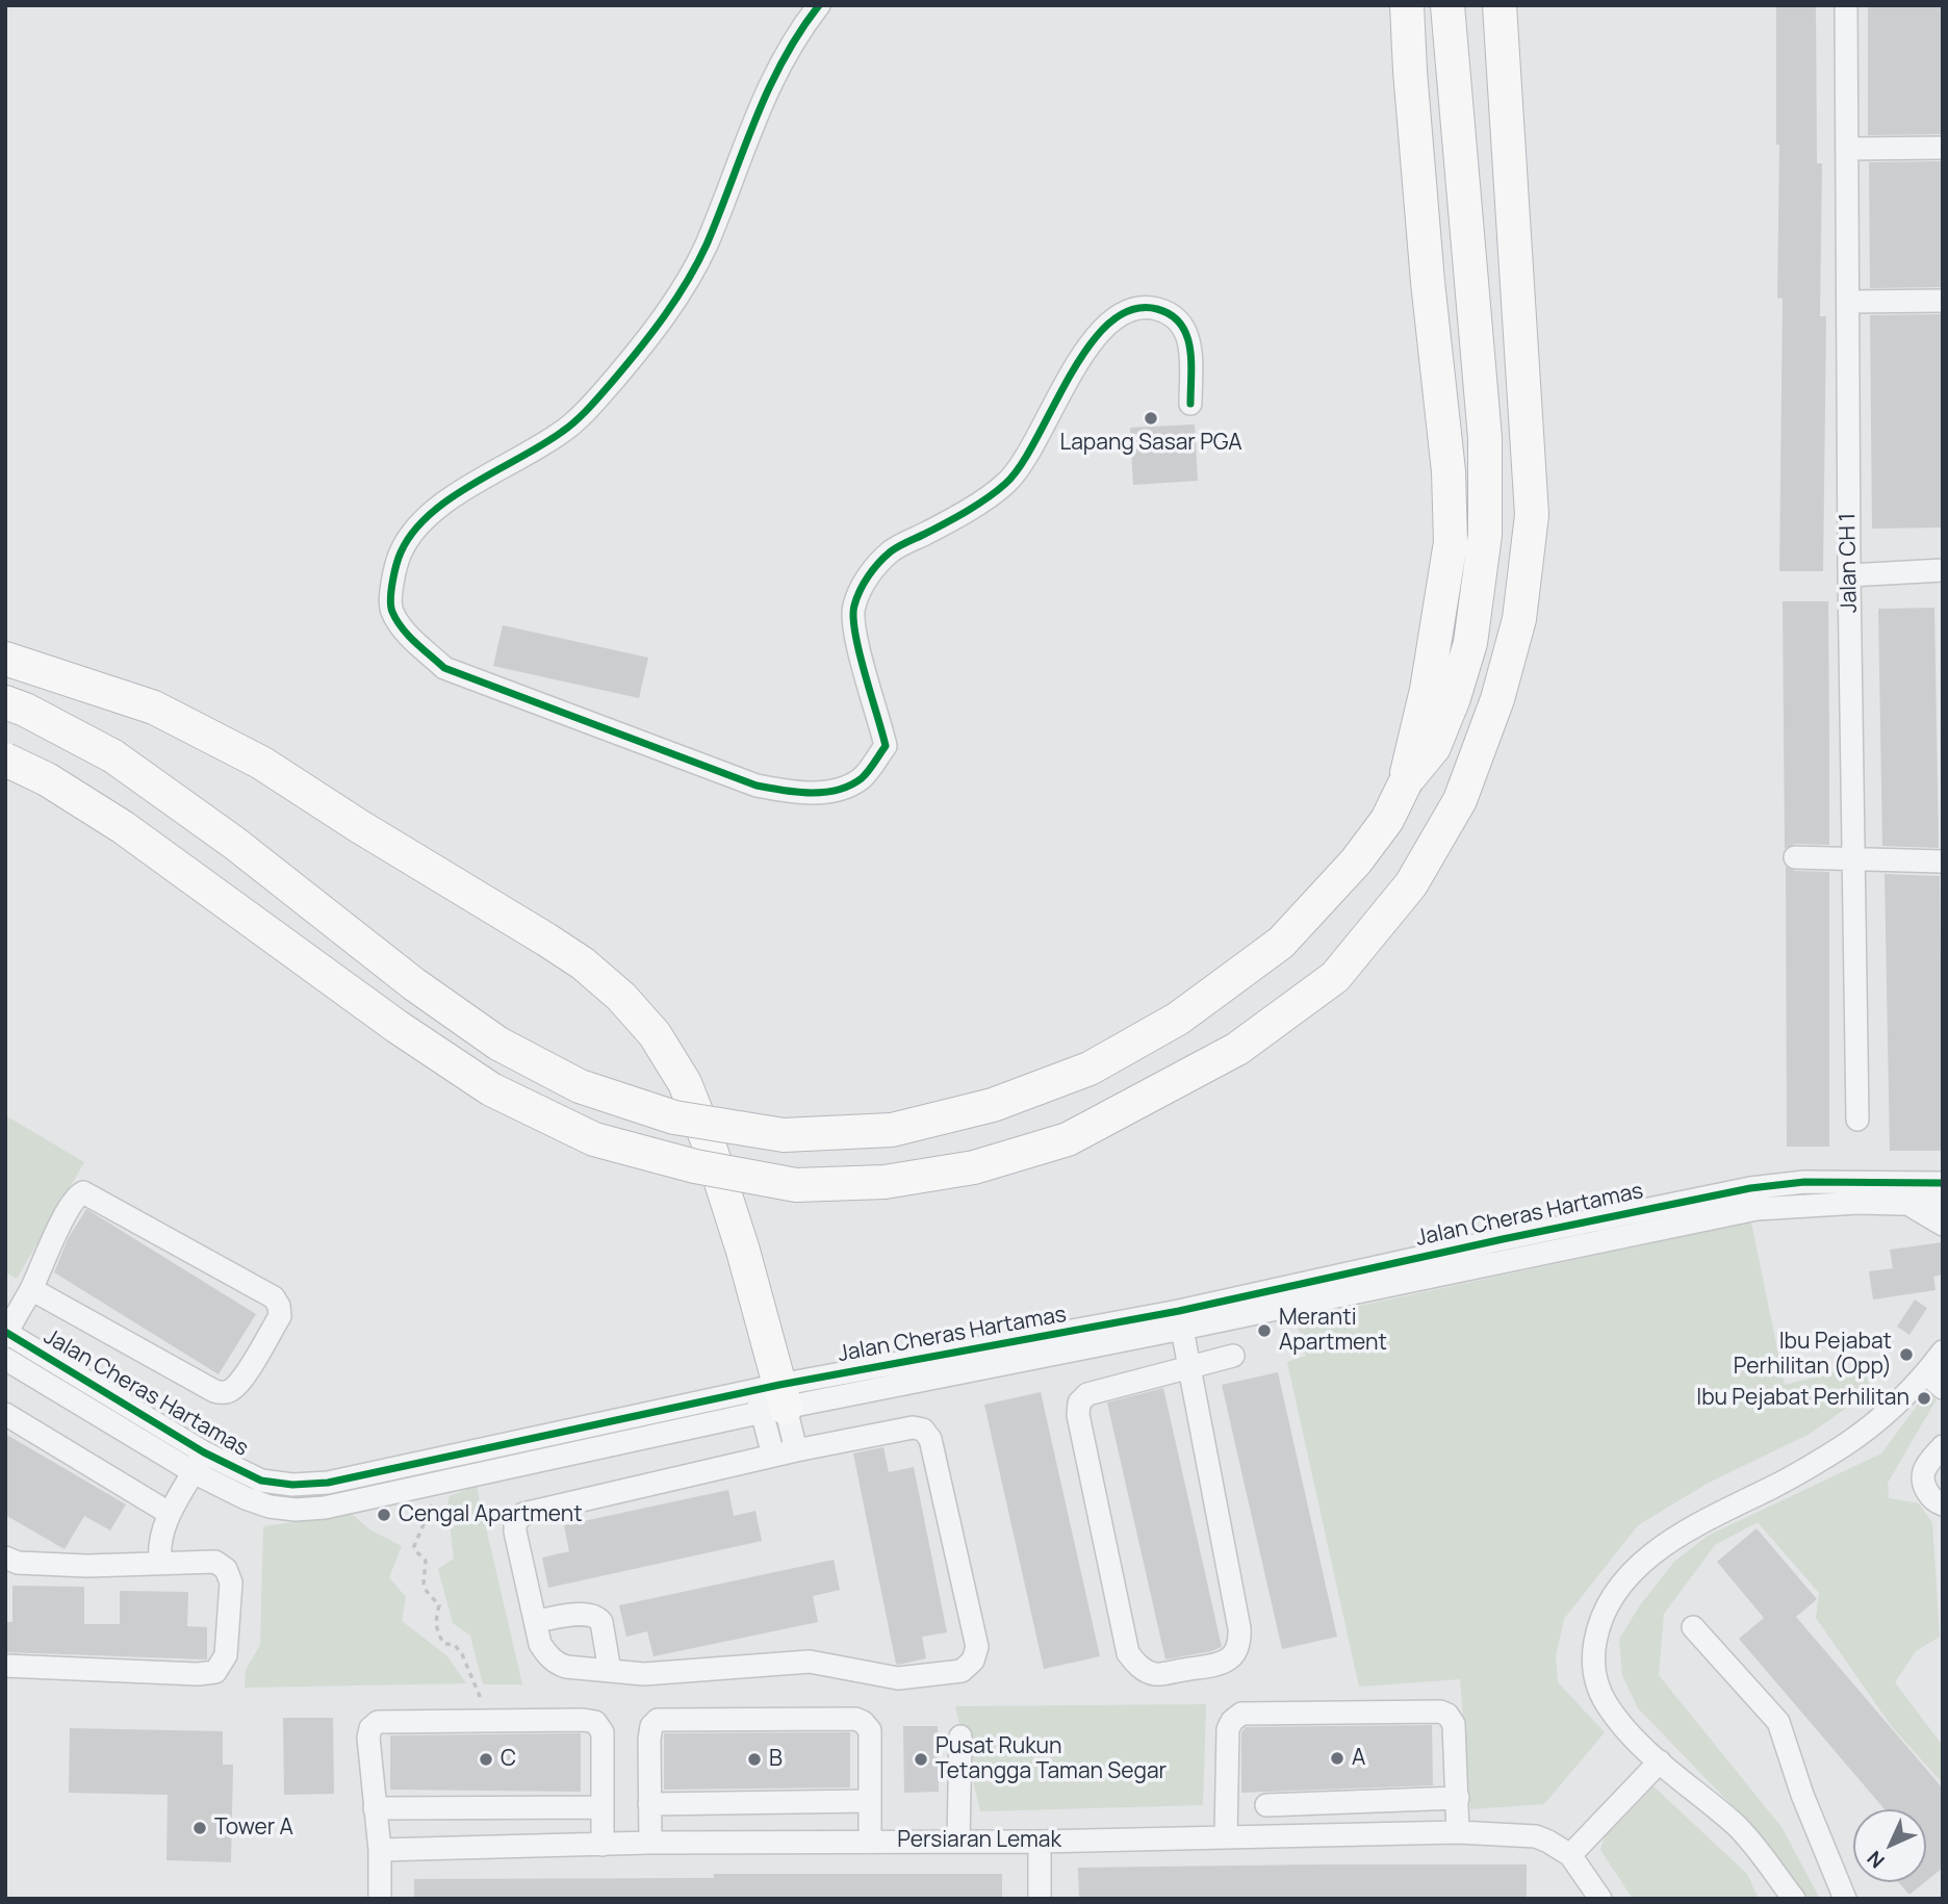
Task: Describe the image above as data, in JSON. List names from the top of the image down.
{
  "streets": {
    "street": ["Jalan CH 1", "Jalan Cheras Hartamas", "Persiaran Lemak"]
  },
  "places": [
    "Lapang Sasar PGA",
    "Meranti Apartment",
    "Ibu Pejabat Perhilitan (Opp)",
    "Ibu Pejabat Perhilitan",
    "Cengal Apartment",
    "A",
    "C",
    "B",
    "Pusat Rukun Tetangga Taman Segar",
    "Tower A"
  ],
  "north": "bottom left"
}
